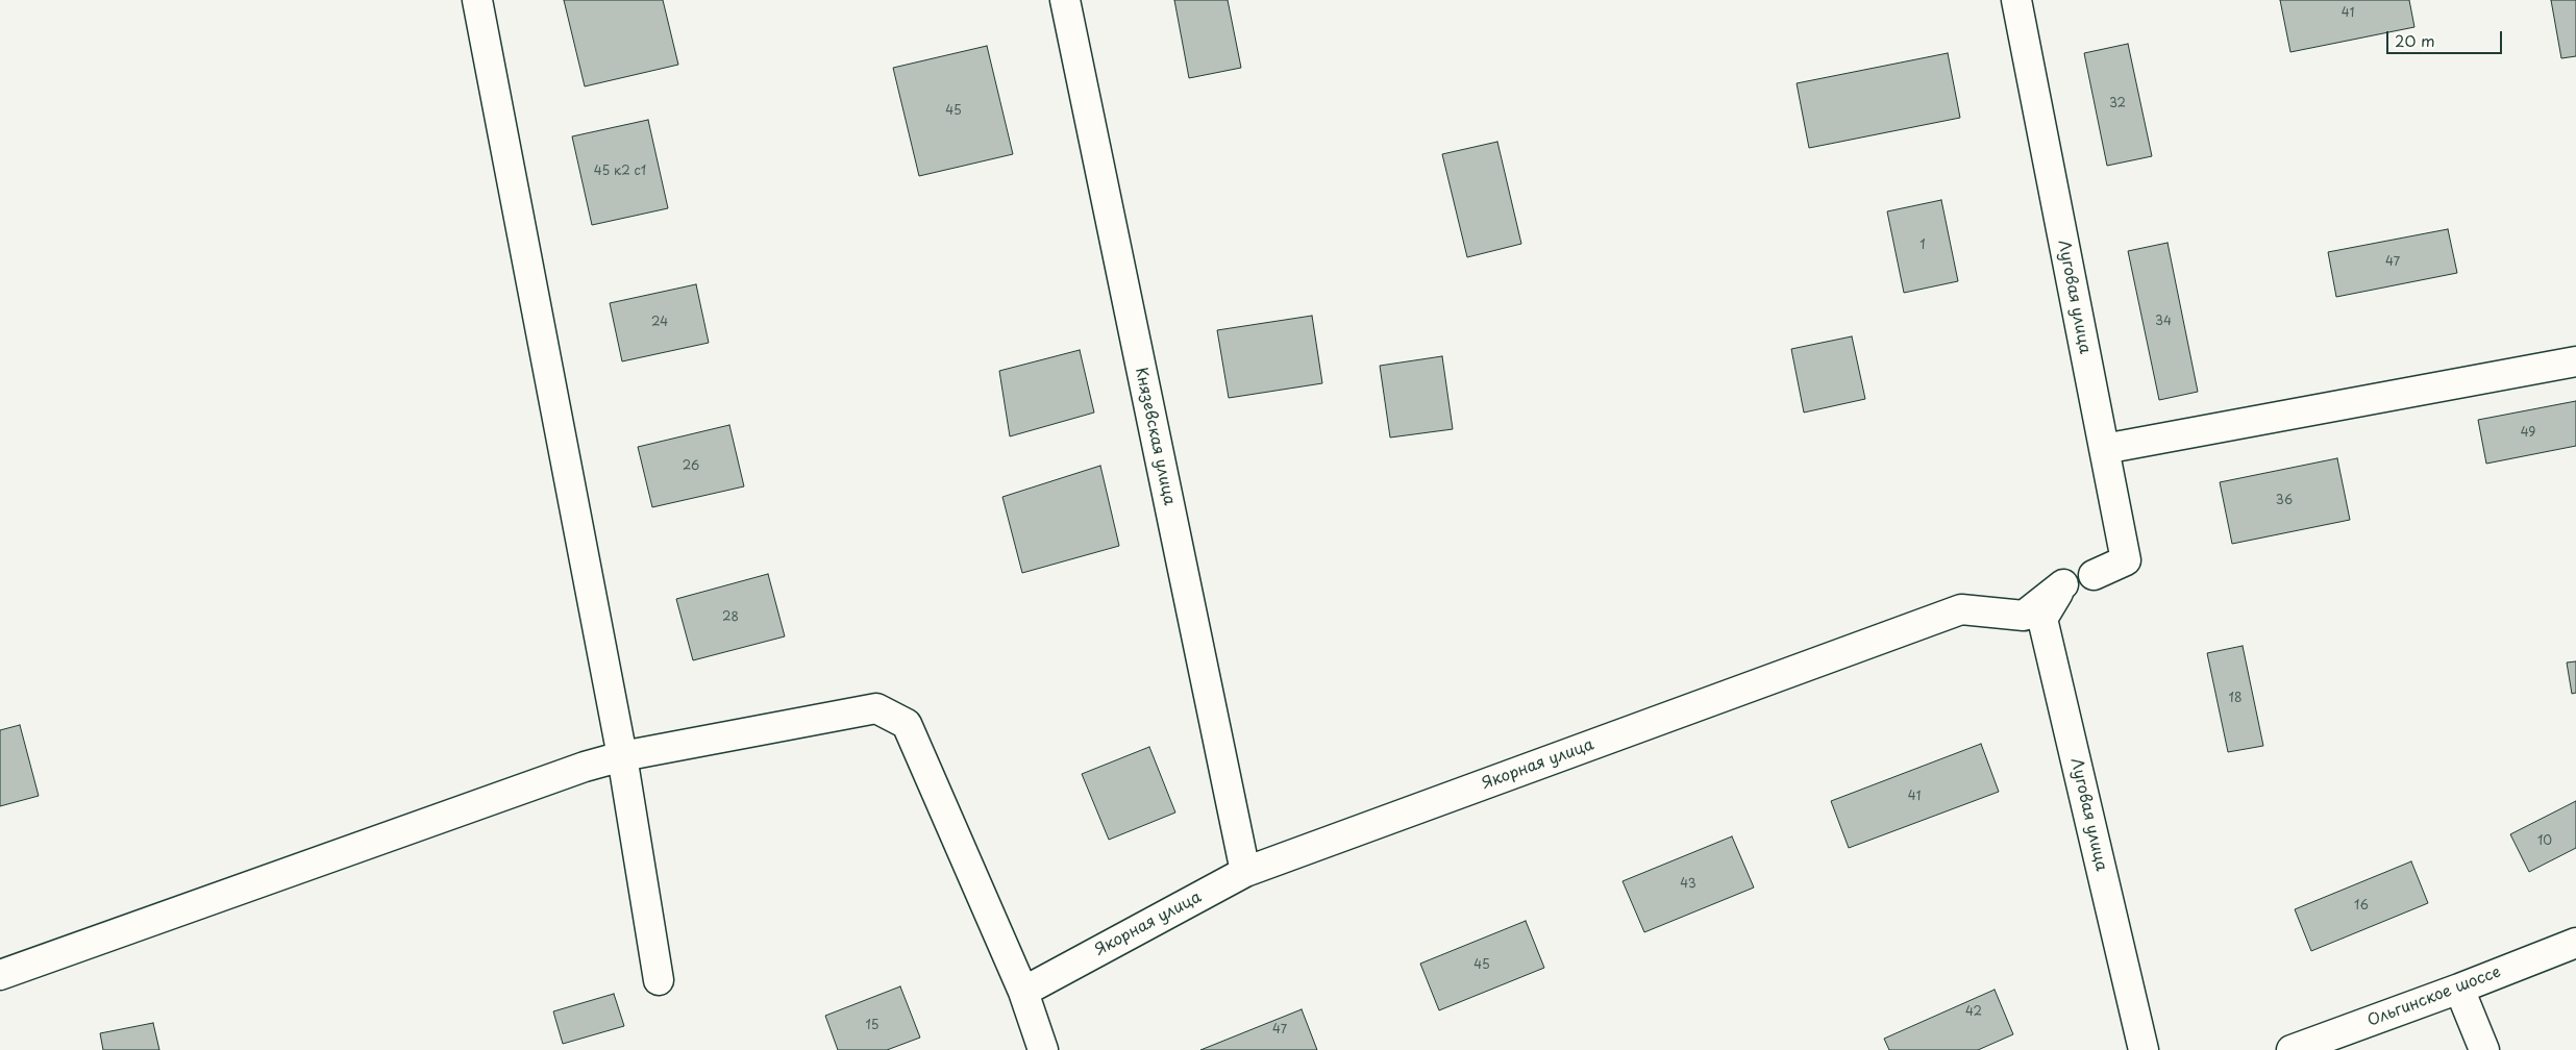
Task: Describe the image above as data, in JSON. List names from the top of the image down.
{
  "streets": {
    "street": [
      "Луговая улица",
      "Князевская улица",
      "Якорная улица",
      "Ольгинское шоссе"
    ]
  },
  "crossings": [
    ["Луговая улица", "Якорная улица"],
    ["Князевская улица", "Якорная улица"]
  ],
  "house_numbers": [
    "41",
    "32",
    "45",
    "45 к2 с1",
    "1",
    "47",
    "34",
    "24",
    "49",
    "26",
    "36",
    "28",
    "18",
    "41",
    "10",
    "43",
    "16",
    "45",
    "42",
    "15",
    "47"
  ],
  "scale_bar": "20 m"
}
